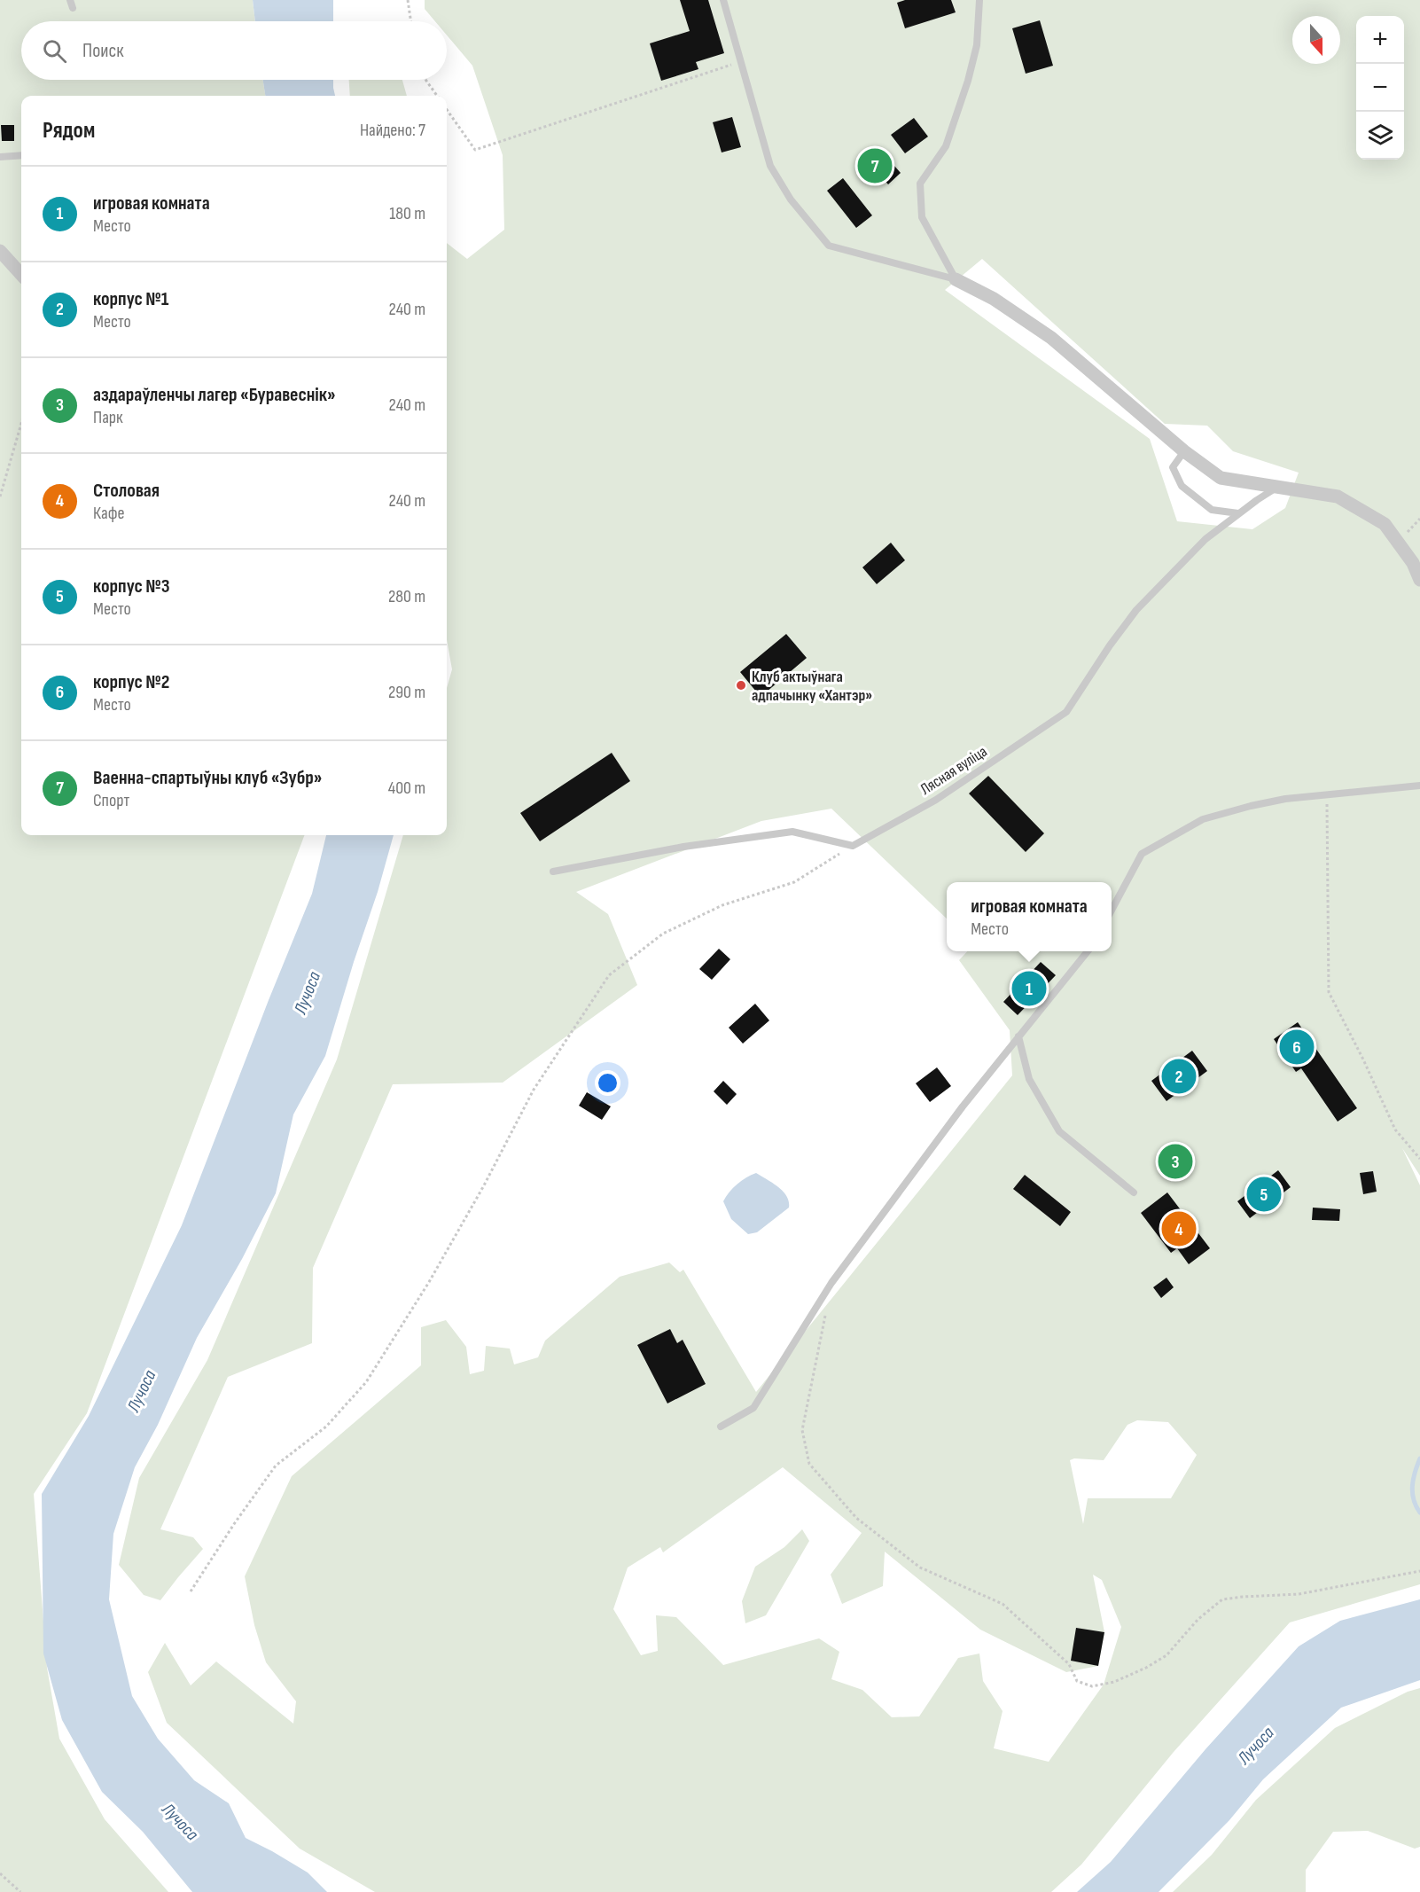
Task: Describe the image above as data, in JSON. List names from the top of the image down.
{
  "streets": {
    "lane": ["Лясная вуліца"]
  },
  "water": ["Лучоса"],
  "places": ["Клуб актыўнага адпачынку «Хантэр»"],
  "north": "bottom",
  "page": {
    "map_buttons": ["+", "−"],
    "search": "Поиск",
    "heading": ["Рядом", "Найдено: 7"],
    "pins": [
      "7",
      "1",
      "6",
      "2",
      "3",
      "5",
      "4"
    ],
    "list": [
      {
        "mark": "1",
        "name": "игровая комната",
        "note": "Место",
        "value": "180 m"
      },
      {
        "mark": "2",
        "name": "корпус №1",
        "note": "Место",
        "value": "240 m"
      },
      {
        "mark": "3",
        "name": "аздараўленчы лагер «Буравеснік»",
        "note": "Парк",
        "value": "240 m"
      },
      {
        "mark": "4",
        "name": "Столовая",
        "note": "Кафе",
        "value": "240 m"
      },
      {
        "mark": "5",
        "name": "корпус №3",
        "note": "Место",
        "value": "280 m"
      },
      {
        "mark": "6",
        "name": "корпус №2",
        "note": "Место",
        "value": "290 m"
      },
      {
        "mark": "7",
        "name": "Ваенна-спартыўны клуб «Зубр»",
        "note": "Спорт",
        "value": "400 m"
      }
    ],
    "popup": ["игровая комната", "Место"]
  }
}
